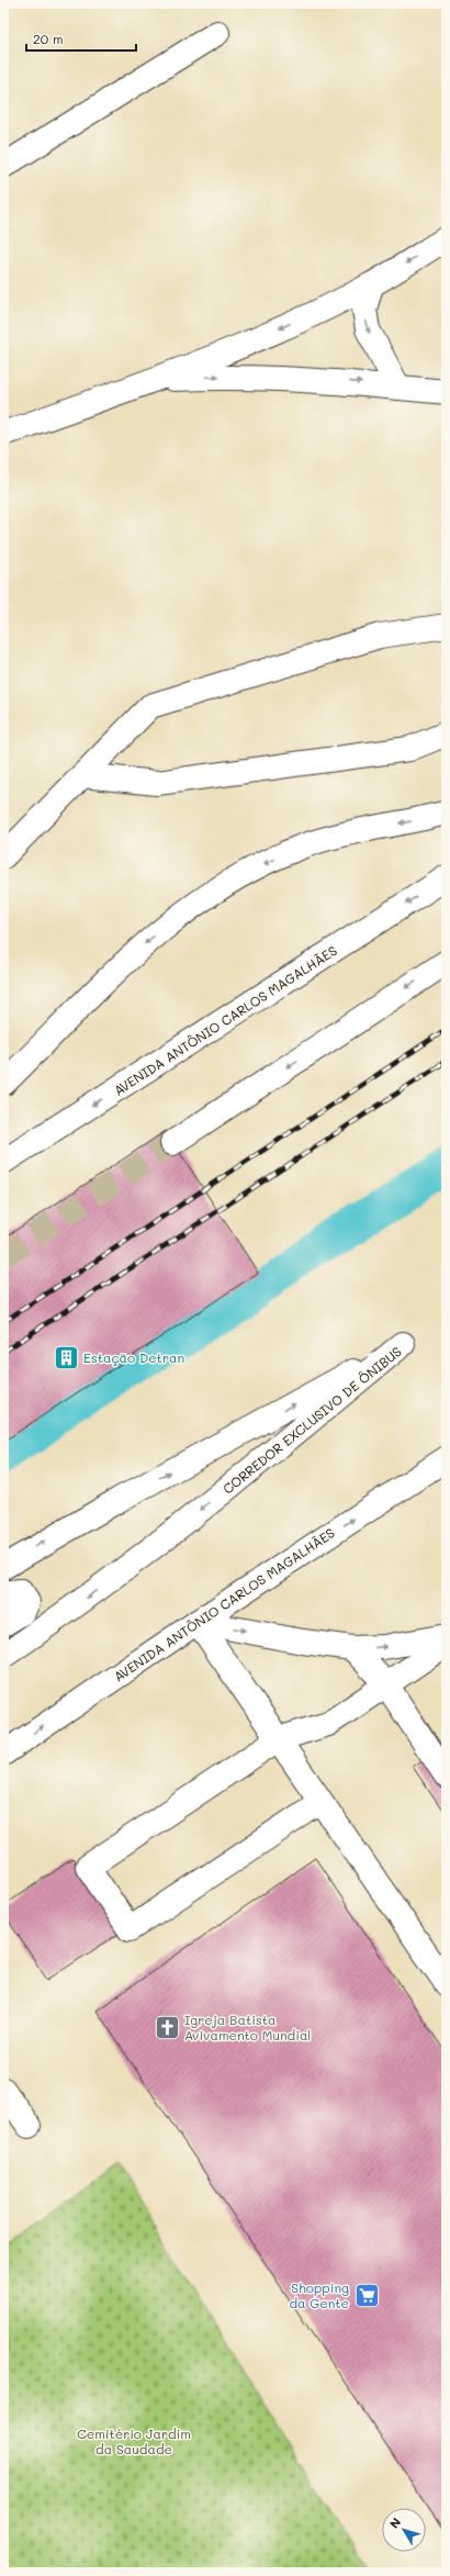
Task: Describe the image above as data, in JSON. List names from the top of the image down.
{
  "streets": {
    "main road": ["AVENIDA ANTÔNIO CARLOS MAGALHÃES", "CORREDOR EXCLUSIVO DE ÔNIBUS"]
  },
  "parks": ["Cemitério Jardim da Saudade"],
  "places": {
    "building": ["Estação Detran"],
    "church": ["Igreja Batista Avivamento Mundial"],
    "supermarket": ["Shopping da Gente"]
  },
  "scale_bar": "20 m",
  "north": "top left"
}
